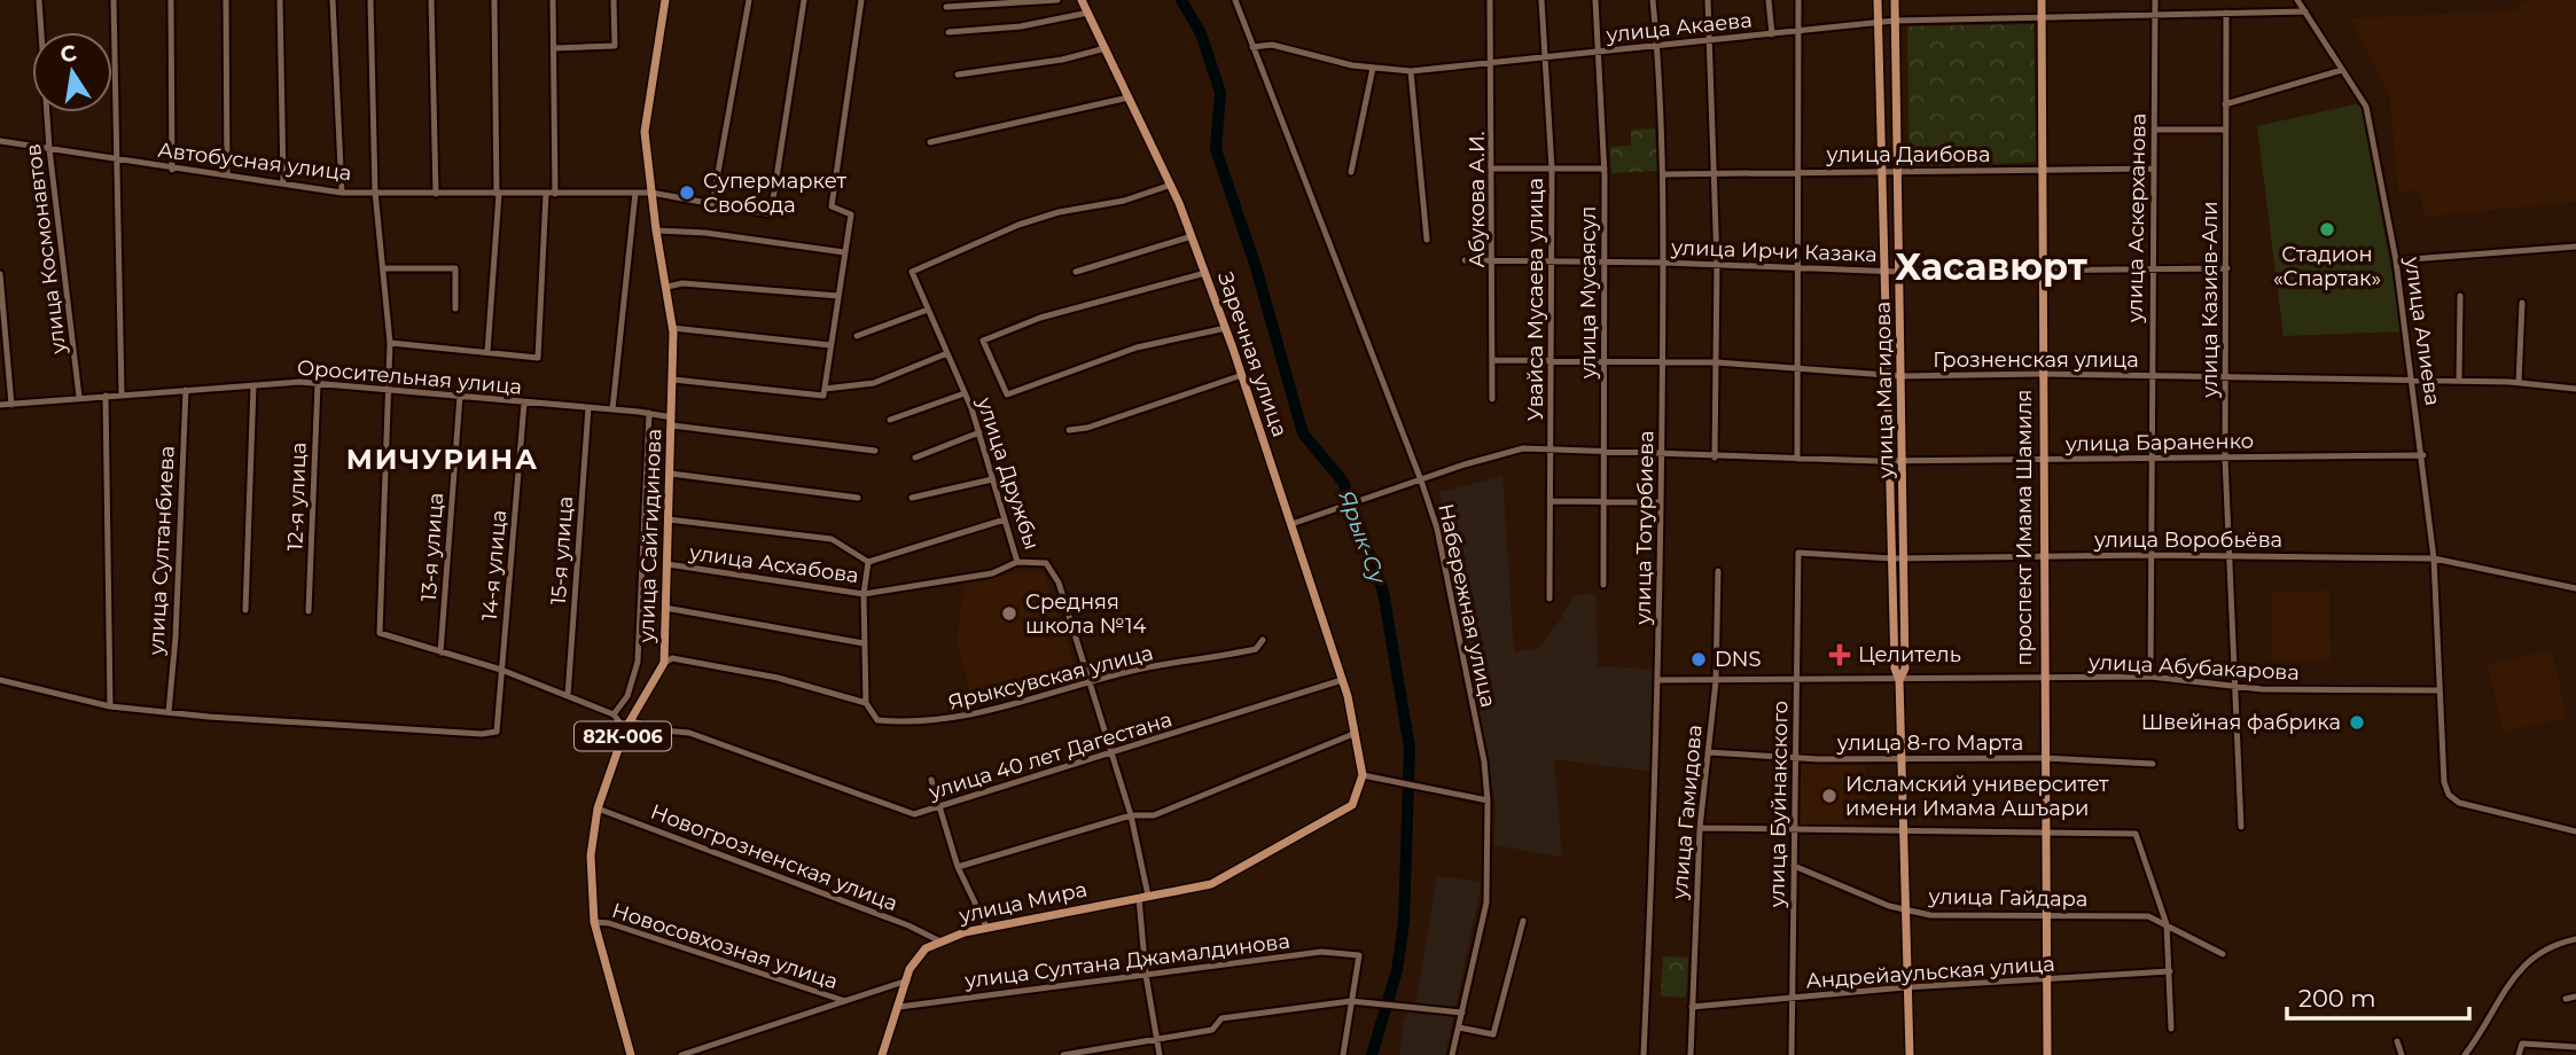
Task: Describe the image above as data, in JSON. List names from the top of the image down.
{
  "streets": {
    "main road": [
      "Заречная улица",
      "улица Магидова",
      "проспект Имама Шамиля",
      "улица Сайгидинова",
      "82К-006",
      "улица Мира"
    ],
    "street": [
      "улица Акаева",
      "улица Даибова",
      "Автобусная улица",
      "Абукова А.И.",
      "улица Аскерханова",
      "улица Космонавтов",
      "улица Ирчи Казака",
      "улица Мусаясул",
      "Увайса Мусаева улица",
      "улица Казияв-Али",
      "улица Алиева",
      "Грозненская улица",
      "Оросительная улица",
      "улица Бараненко",
      "улица Дружбы",
      "12-я улица",
      "улица Тотурбиева",
      "улица Воробьёва",
      "13-я улица",
      "улица Султанбиева",
      "15-я улица",
      "улица Асхабова",
      "14-я улица",
      "Набережная улица",
      "улица Абубакарова",
      "Ярыксувская улица",
      "улица 8-го Марта",
      "улица 40 лет Дагестана",
      "улица Буйнакского",
      "улица Гамидова",
      "Новогрозненская улица",
      "улица Гайдара",
      "Новосовхозная улица",
      "улица Султана Джамалдинова",
      "Андрейаульская улица"
    ]
  },
  "crossings": [
    ["улица Акаева", "Абукова А.И."],
    ["улица Акаева", "улица Аскерханова"],
    ["улица Акаева", "улица Мусаясул"],
    ["улица Акаева", "Увайса Мусаева улица"],
    ["улица Акаева", "улица Казияв-Али"],
    ["улица Акаева", "улица Алиева"],
    ["улица Акаева", "улица Магидова"],
    ["улица Акаева", "улица Тотурбиева"],
    ["улица Акаева", "проспект Имама Шамиля"],
    ["улица Акаева", "Набережная улица"],
    ["улица Даибова", "улица Аскерханова"],
    ["улица Даибова", "улица Магидова"],
    ["улица Даибова", "улица Тотурбиева"],
    ["улица Даибова", "проспект Имама Шамиля"],
    ["Автобусная улица", "улица Космонавтов"],
    ["Автобусная улица", "улица Сайгидинова"],
    ["Абукова А.И.", "улица Ирчи Казака"],
    ["Абукова А.И.", "Грозненская улица"],
    ["улица Аскерханова", "улица Ирчи Казака"],
    ["улица Аскерханова", "Грозненская улица"],
    ["улица Аскерханова", "улица Бараненко"],
    ["улица Аскерханова", "улица Воробьёва"],
    ["улица Аскерханова", "улица Абубакарова"],
    ["улица Космонавтов", "Оросительная улица"],
    ["улица Ирчи Казака", "улица Мусаясул"],
    ["улица Ирчи Казака", "Увайса Мусаева улица"],
    ["улица Ирчи Казака", "улица Казияв-Али"],
    ["улица Ирчи Казака", "улица Магидова"],
    ["улица Ирчи Казака", "улица Тотурбиева"],
    ["улица Ирчи Казака", "проспект Имама Шамиля"],
    ["улица Мусаясул", "Грозненская улица"],
    ["улица Мусаясул", "улица Бараненко"],
    ["Увайса Мусаева улица", "Грозненская улица"],
    ["Увайса Мусаева улица", "улица Бараненко"],
    ["улица Казияв-Али", "Грозненская улица"],
    ["улица Казияв-Али", "улица Бараненко"],
    ["улица Казияв-Али", "улица Воробьёва"],
    ["улица Казияв-Али", "улица Абубакарова"],
    ["улица Алиева", "Грозненская улица"],
    ["улица Алиева", "улица Бараненко"],
    ["улица Алиева", "улица Воробьёва"],
    ["улица Алиева", "улица Абубакарова"],
    ["Заречная улица", "улица Бараненко"],
    ["Заречная улица", "улица Дружбы"],
    ["Заречная улица", "улица 40 лет Дагестана"],
    ["Заречная улица", "улица Мира"],
    ["Грозненская улица", "улица Магидова"],
    ["Грозненская улица", "улица Тотурбиева"],
    ["Грозненская улица", "проспект Имама Шамиля"],
    ["Оросительная улица", "12-я улица"],
    ["Оросительная улица", "улица Сайгидинова"],
    ["Оросительная улица", "13-я улица"],
    ["Оросительная улица", "улица Султанбиева"],
    ["Оросительная улица", "15-я улица"],
    ["Оросительная улица", "14-я улица"],
    ["улица Магидова", "улица Бараненко"],
    ["улица Магидова", "улица Воробьёва"],
    ["улица Магидова", "улица Абубакарова"],
    ["улица Магидова", "улица 8-го Марта"],
    ["улица Магидова", "улица Гайдара"],
    ["улица Магидова", "Андрейаульская улица"],
    ["улица Бараненко", "улица Тотурбиева"],
    ["улица Бараненко", "проспект Имама Шамиля"],
    ["улица Бараненко", "Набережная улица"],
    ["улица Дружбы", "улица Асхабова"],
    ["улица Дружбы", "Ярыксувская улица"],
    ["улица Дружбы", "улица 40 лет Дагестана"],
    ["улица Дружбы", "улица Мира"],
    ["улица Дружбы", "улица Султана Джамалдинова"],
    ["улица Тотурбиева", "улица Абубакарова"],
    ["проспект Имама Шамиля", "улица Воробьёва"],
    ["проспект Имама Шамиля", "улица Абубакарова"],
    ["проспект Имама Шамиля", "улица 8-го Марта"],
    ["проспект Имама Шамиля", "улица Гайдара"],
    ["проспект Имама Шамиля", "Андрейаульская улица"],
    ["улица Сайгидинова", "улица Асхабова"],
    ["улица Сайгидинова", "Ярыксувская улица"],
    ["улица Сайгидинова", "улица 40 лет Дагестана"],
    ["улица Сайгидинова", "Новогрозненская улица"],
    ["улица Сайгидинова", "Новосовхозная улица"],
    ["улица Воробьёва", "улица Буйнакского"],
    ["улица Султанбиева", "14-я улица"],
    ["улица Абубакарова", "улица Буйнакского"],
    ["улица Абубакарова", "улица Гамидова"],
    ["улица 8-го Марта", "улица Буйнакского"],
    ["улица 8-го Марта", "улица Гамидова"],
    ["улица Буйнакского", "улица Гайдара"],
    ["улица Буйнакского", "Андрейаульская улица"],
    ["улица Гамидова", "Андрейаульская улица"],
    ["Новогрозненская улица", "улица Мира"],
    ["улица Мира", "улица Султана Джамалдинова"]
  ],
  "districts": ["Хасавюрт", "МИЧУРИНА"],
  "water": ["Ярык-Су"],
  "places": {
    "other": [
      "Супермаркет Свобода",
      "Стадион «Спартак»",
      "Средняя школа №14",
      "DNS",
      "Швейная фабрика",
      "Исламский университет имени Имама Ашъари"
    ],
    "health": ["Целитель"]
  },
  "scale_bar": "200 m",
  "north": "top"
}
